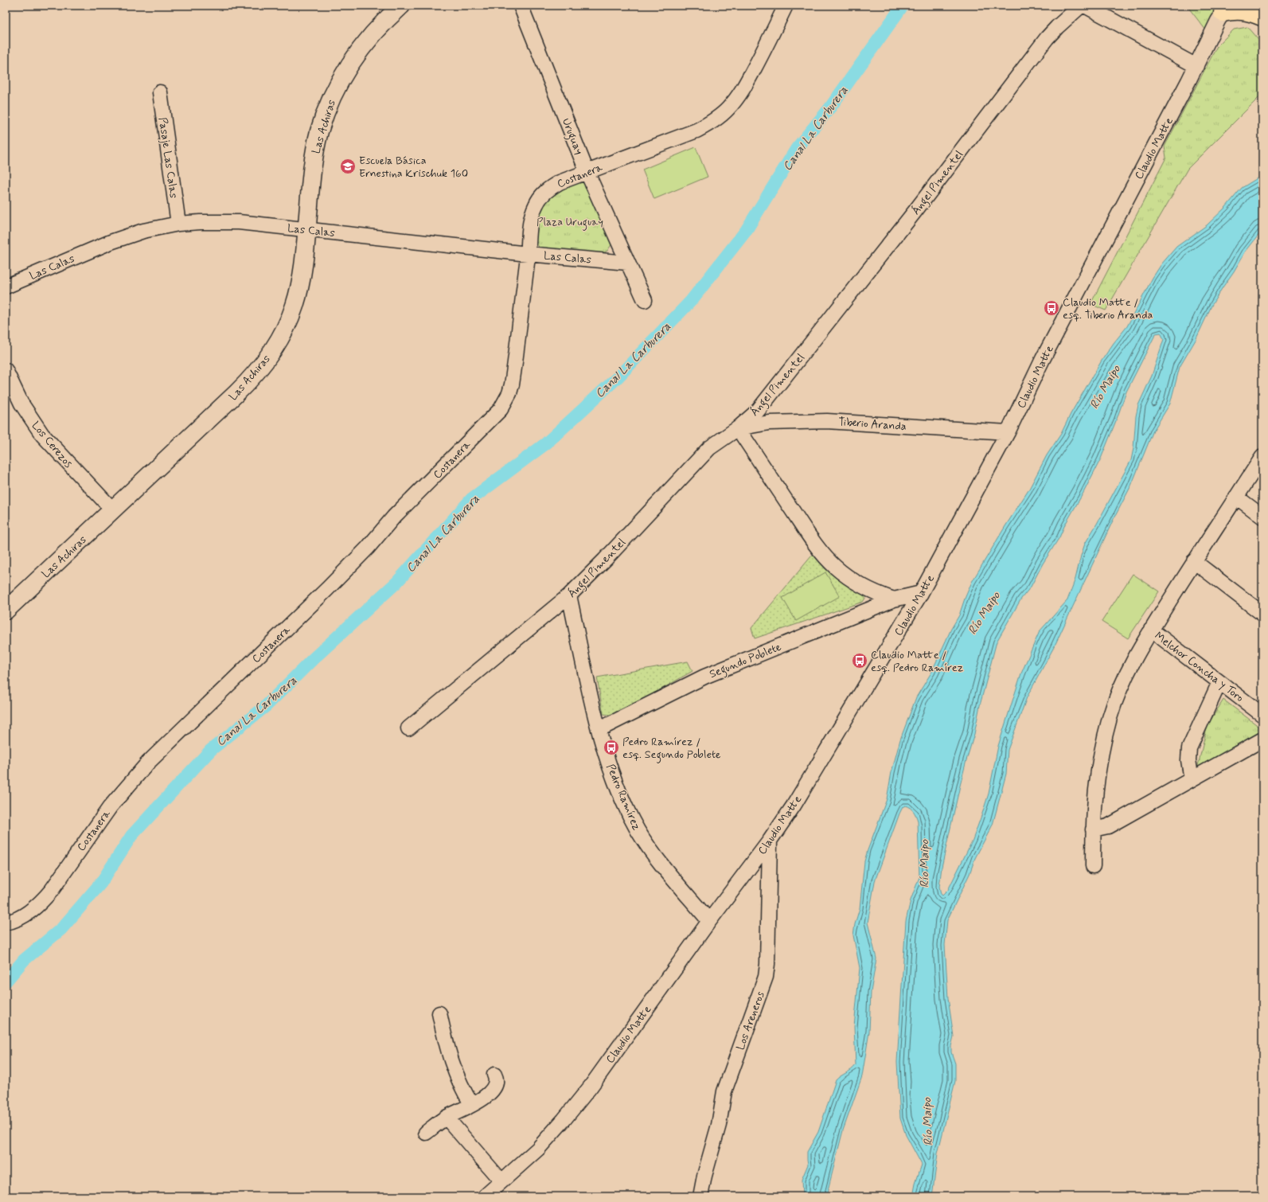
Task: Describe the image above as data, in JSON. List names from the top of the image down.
{
  "streets": {
    "street": [
      "Las Achiras",
      "Uruguay",
      "Claudio Matte",
      "Pasaje Las Calas",
      "Costanera",
      "Ángel Pimentel",
      "Las Calas",
      "Tiberio Aranda",
      "Los Cerezos",
      "Segundo Poblete",
      "Melchor Concha y Toro",
      "Pedro Ramírez",
      "Los Areneros"
    ]
  },
  "crossings": [
    ["Las Achiras", "Las Calas"],
    ["Las Achiras", "Los Cerezos"],
    ["Uruguay", "Costanera"],
    ["Uruguay", "Las Calas"],
    ["Claudio Matte", "Tiberio Aranda"],
    ["Claudio Matte", "Segundo Poblete"],
    ["Claudio Matte", "Pedro Ramírez"],
    ["Claudio Matte", "Los Areneros"],
    ["Pasaje Las Calas", "Las Calas"],
    ["Costanera", "Las Calas"],
    ["Ángel Pimentel", "Tiberio Aranda"],
    ["Ángel Pimentel", "Pedro Ramírez"],
    ["Segundo Poblete", "Pedro Ramírez"]
  ],
  "water": ["Canal La Carburera", "Río Maipo"],
  "parks": ["Plaza Uruguay"],
  "places": {
    "school or university": ["Escuela Básica Ernestina Krischuk 160"],
    "bus stop": ["Claudio Matte / esq. Tiberio Aranda", "Claudio Matte / esq. Pedro Ramírez", "Pedro Ramírez / esq. Segundo Poblete"]
  }
}
